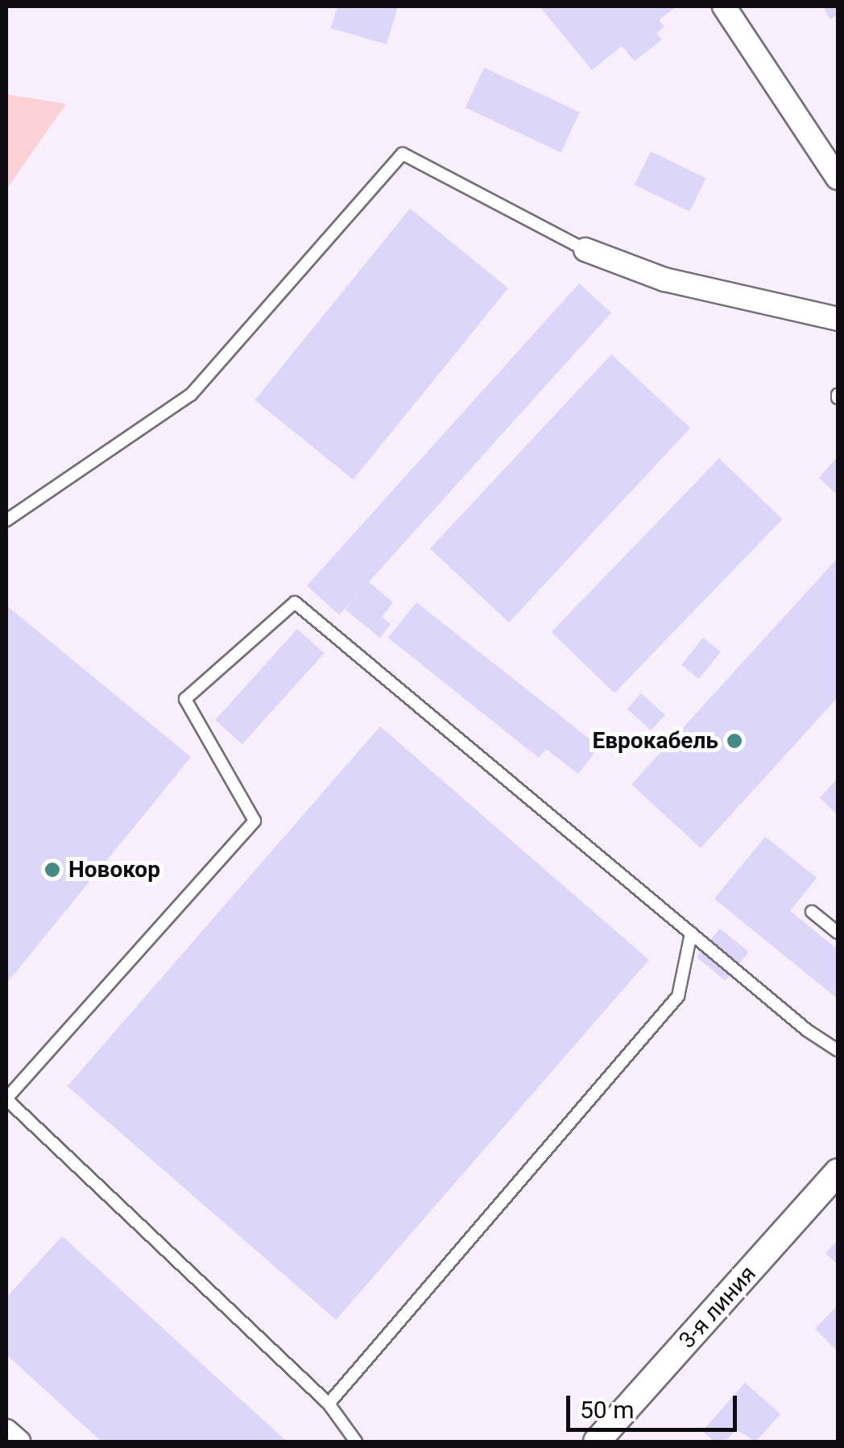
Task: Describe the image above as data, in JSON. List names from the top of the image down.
{
  "streets": {
    "street": ["3-я линия"]
  },
  "places": ["Еврокабель", "Новокор"],
  "scale_bar": "50 m"
}
